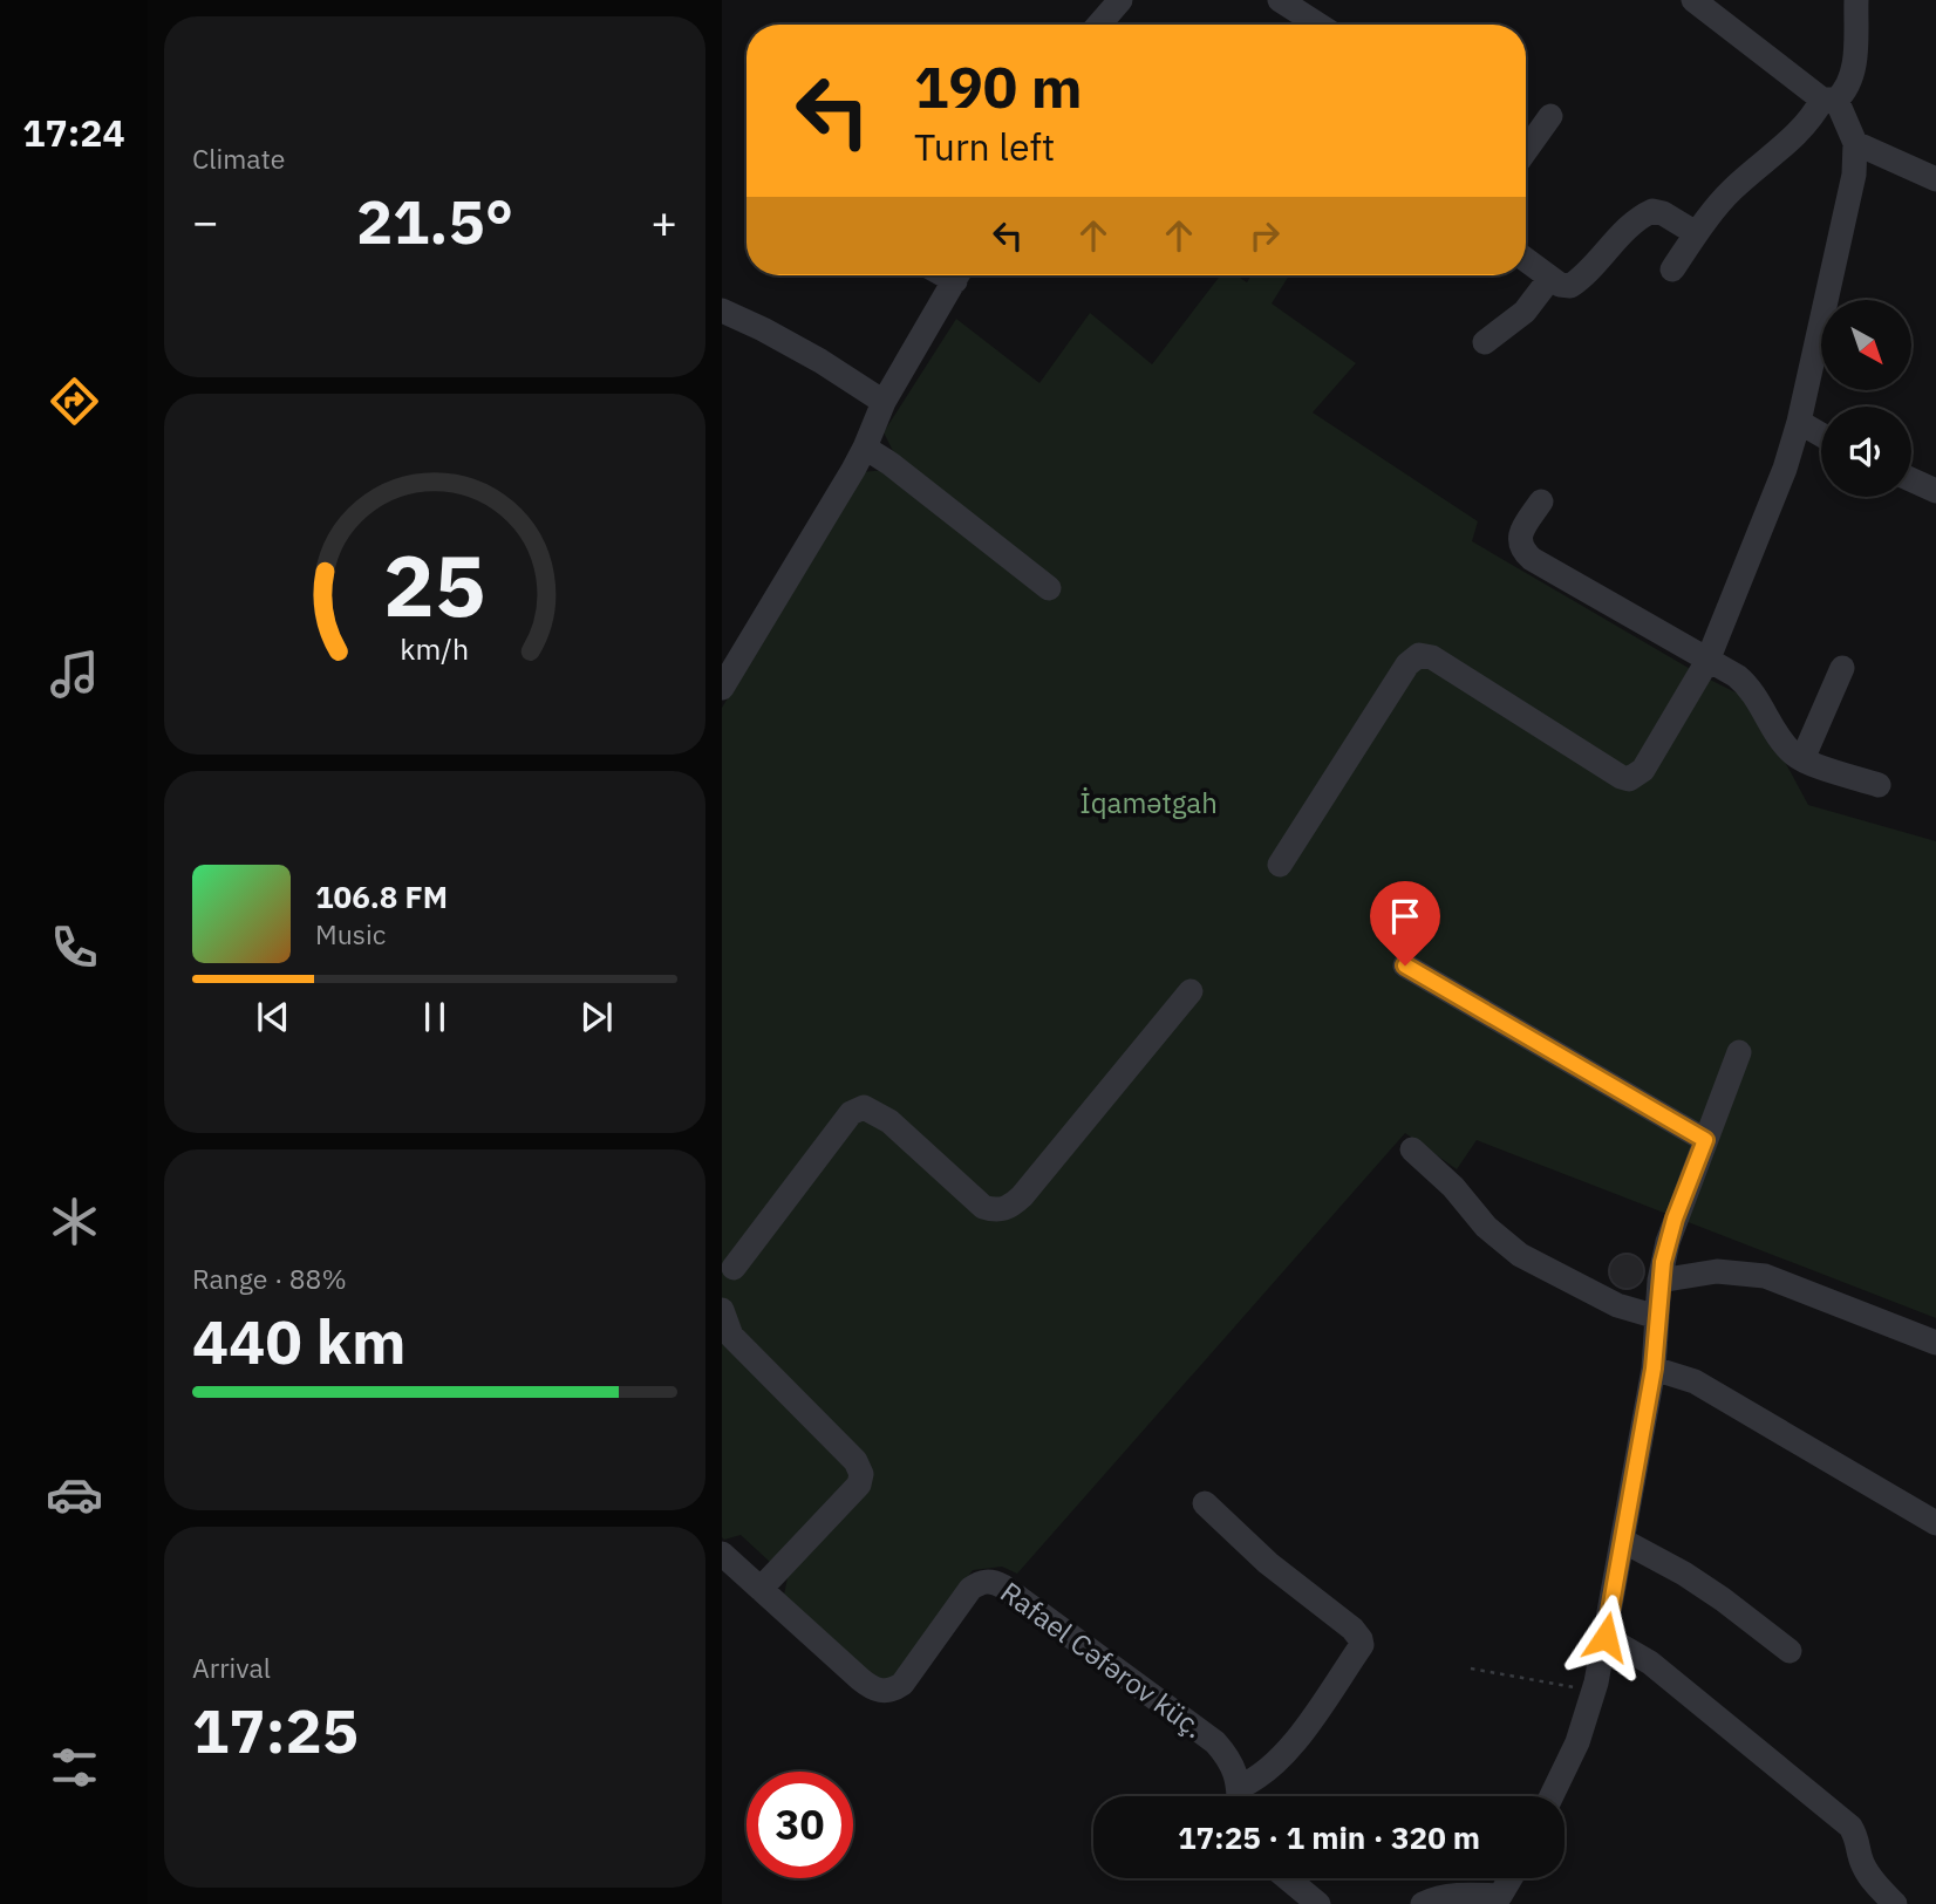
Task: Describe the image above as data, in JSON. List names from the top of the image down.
{
  "streets": {
    "street": ["Rafael Cəfərov küç."]
  },
  "parks": ["İqamətgah"],
  "north": "bottom right",
  "page": {
    "tabs": "17:24",
    "tile": [
      "Climate",
      ["Range · 88%", "440 km"],
      ["Arrival", "17:25"]
    ],
    "turn": ["190 m", "Turn left"],
    "heat": ["−", "21.5°", "+"],
    "song": ["106.8 FM", "Music"],
    "limit": "30",
    "trip": "17:25 · 1 min · 320 m",
    "gauge": ["25", "km/h"]
  }
}
